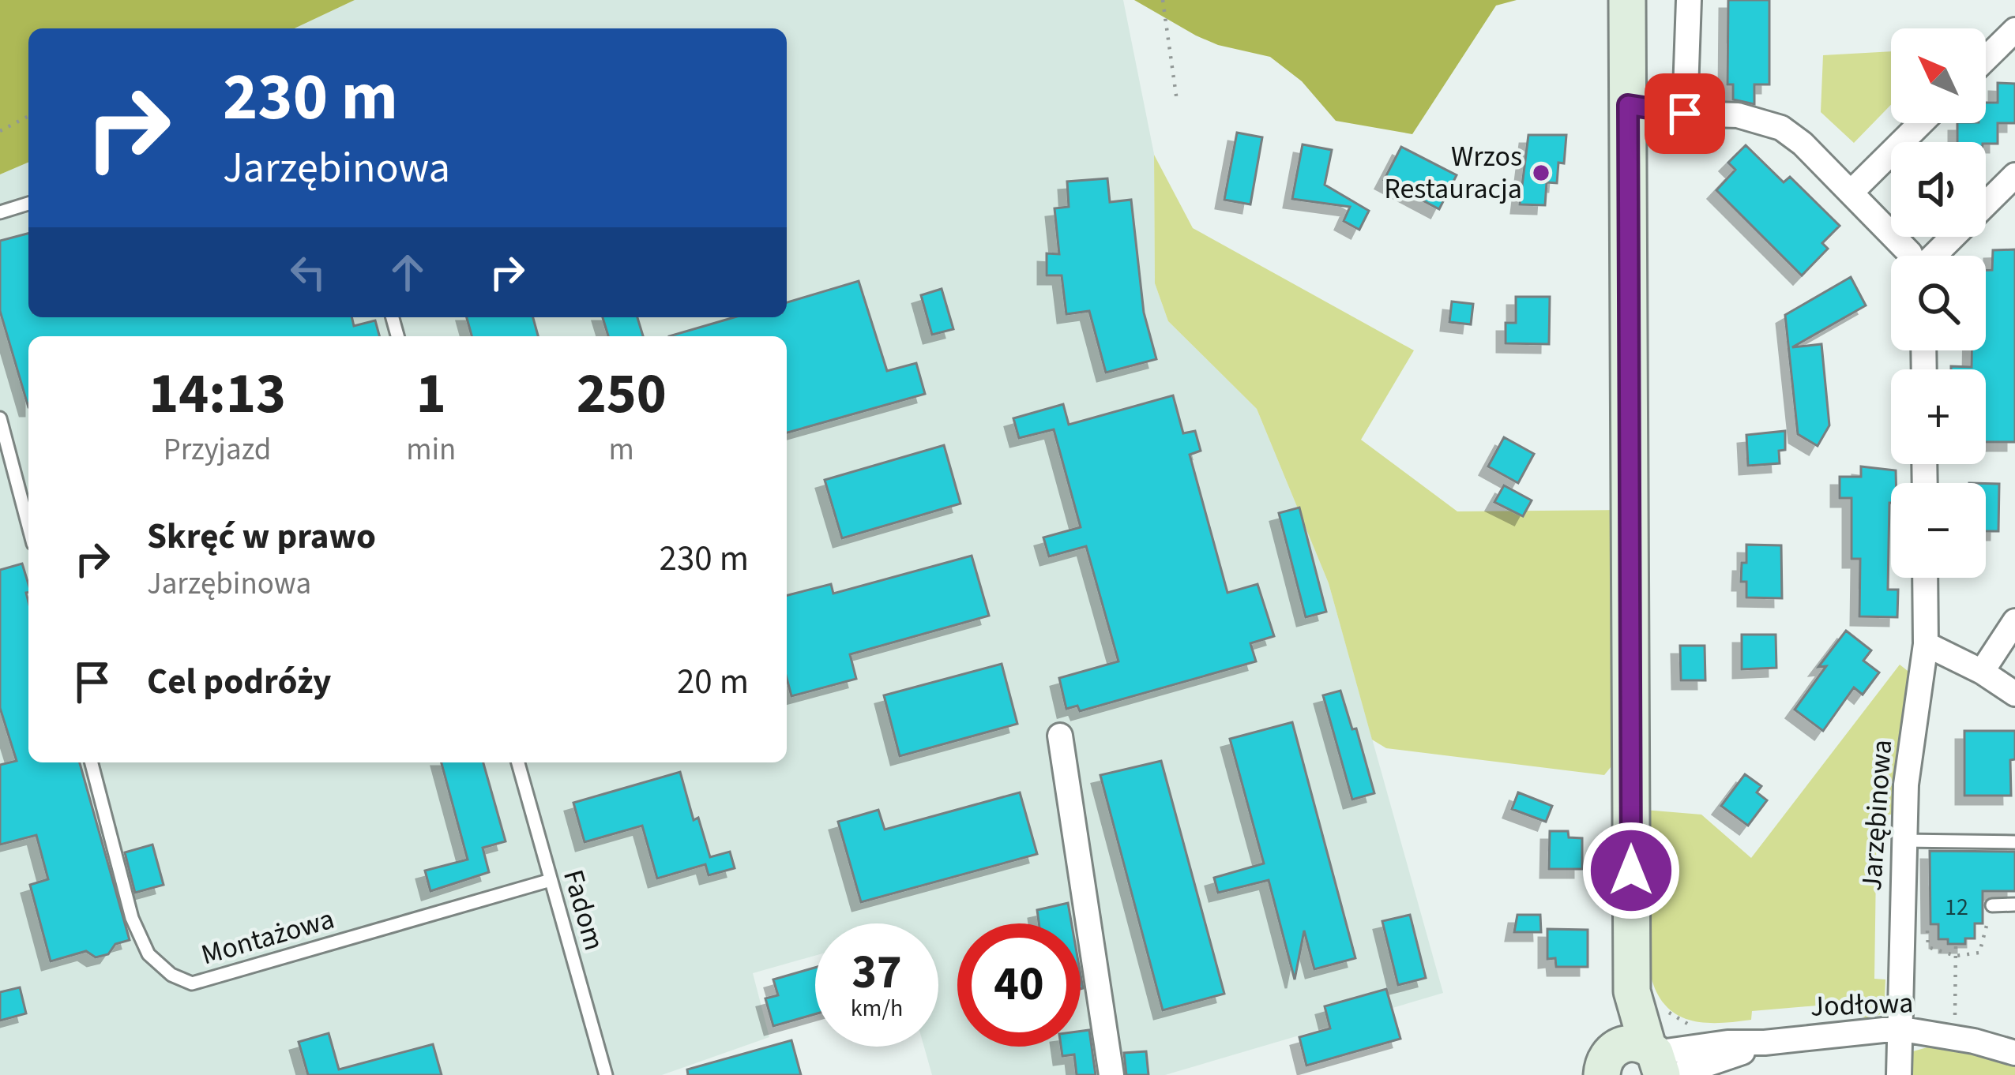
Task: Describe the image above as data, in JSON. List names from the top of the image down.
{
  "streets": {
    "street": ["Jarzębinowa", "Jodłowa"],
    "lane": ["Fadom", "Montażowa"]
  },
  "crossings": [
    ["Jarzębinowa", "Jodłowa"],
    ["Fadom", "Montażowa"]
  ],
  "places": ["Wrzos Restauracja"],
  "house_numbers": ["12"],
  "north": "top left",
  "page": {
    "map_buttons": ["+", "−"],
    "turn": ["230 m", "Jarzębinowa"],
    "eta": [
      "14:13",
      "Przyjazd",
      "1",
      "min",
      "250",
      "m"
    ],
    "list": [
      {
        "name": "Skręć w prawo",
        "note": "Jarzębinowa",
        "value": "230 m"
      },
      {
        "name": "Cel podróży",
        "value": "20 m"
      }
    ],
    "speed": "37 km/h",
    "limit": "40"
  }
}
